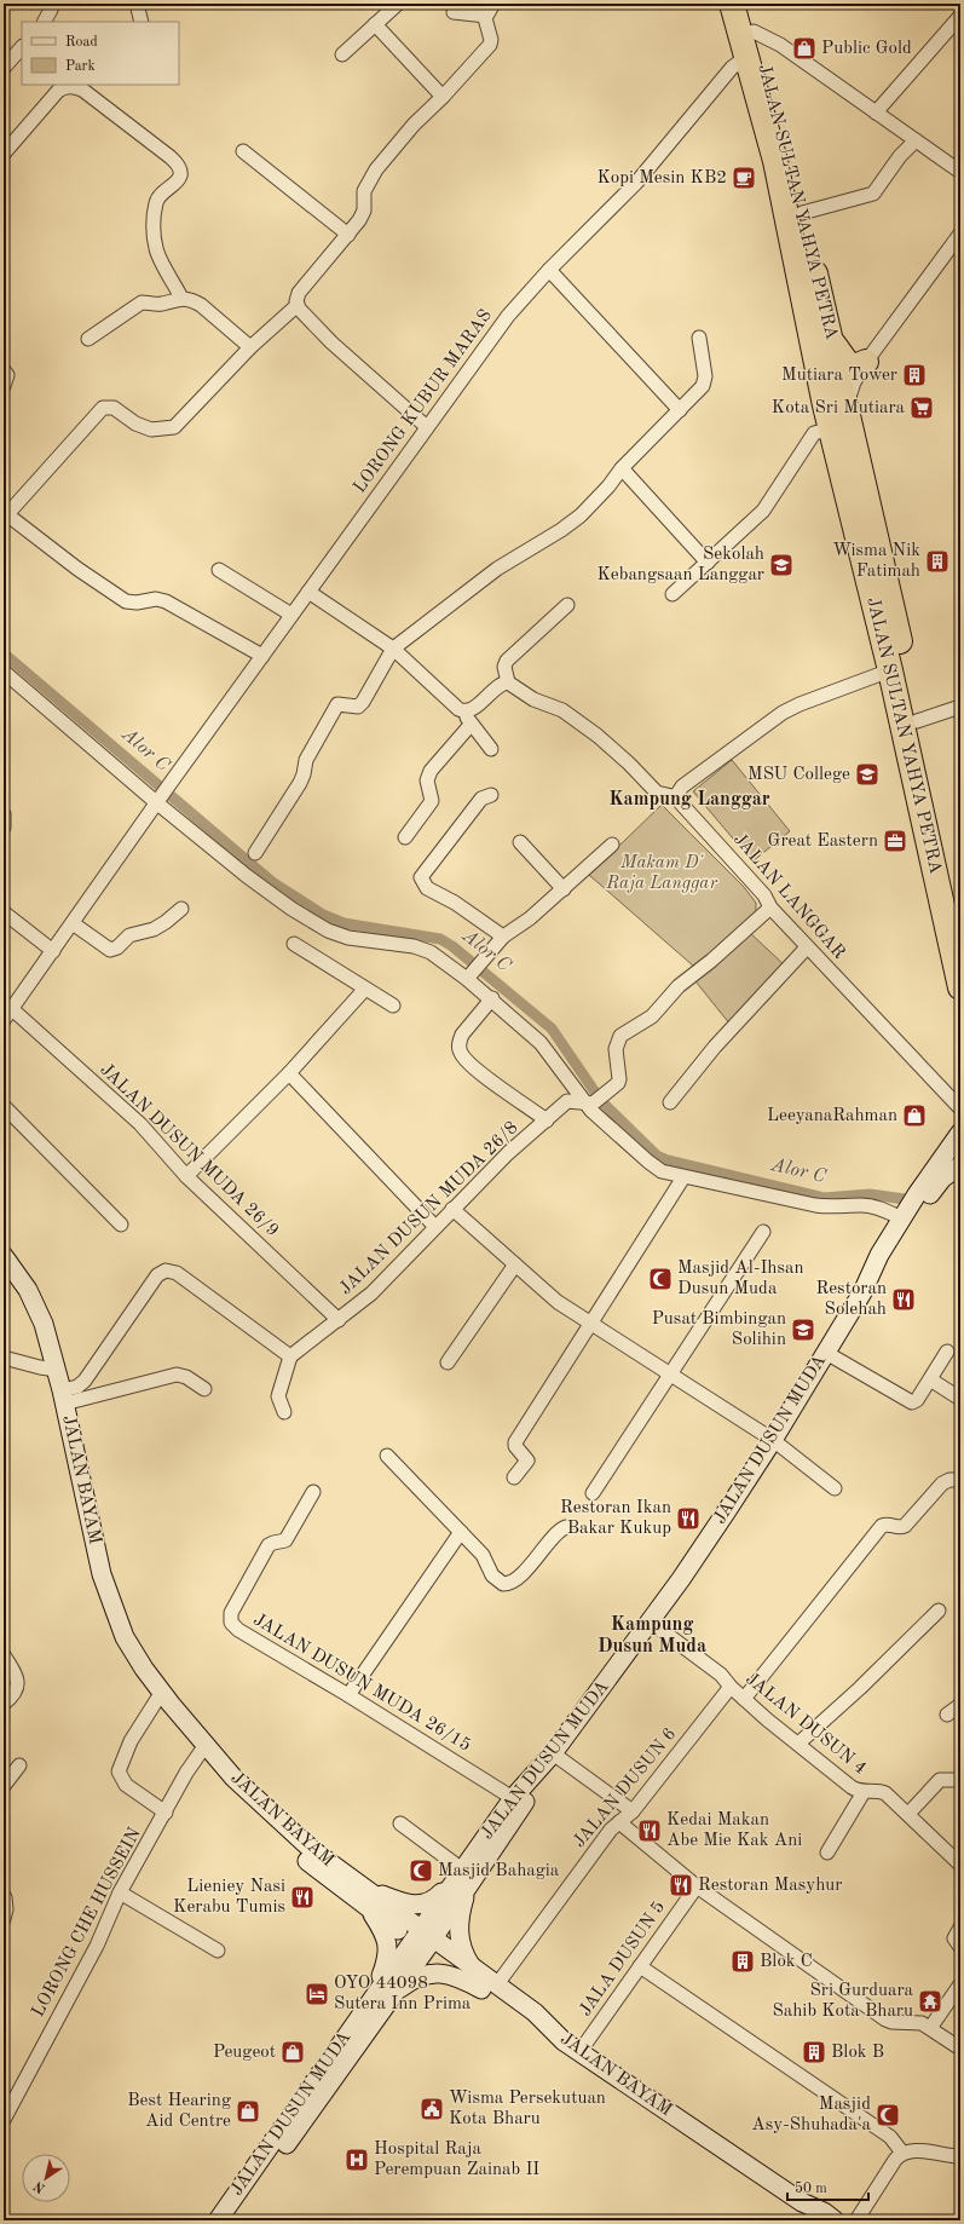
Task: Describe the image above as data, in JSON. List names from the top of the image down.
{
  "streets": {
    "highway": ["JALAN SULTAN YAHYA PETRA"],
    "main road": ["JALAN DUSUN MUDA", "JALAN BAYAM"],
    "street": [
      "LORONG KUBUR MARAS",
      "JALAN LANGGAR",
      "JALAN DUSUN MUDA 26/9",
      "JALAN DUSUN MUDA 26/8",
      "JALAN DUSUN MUDA 26/15",
      "JALAN DUSUN 4",
      "JALAN DUSUN 6",
      "LORONG CHE HUSSEIN",
      "JALA DUSUN 5"
    ]
  },
  "crossings": [
    ["JALAN SULTAN YAHYA PETRA", "LORONG KUBUR MARAS"],
    ["LORONG KUBUR MARAS", "JALAN DUSUN MUDA 26/9"],
    ["JALAN DUSUN MUDA 26/9", "JALAN DUSUN MUDA 26/8"],
    ["JALAN DUSUN MUDA", "JALAN DUSUN MUDA 26/15"],
    ["JALAN DUSUN MUDA", "JALAN DUSUN 4"],
    ["JALAN BAYAM", "JALAN DUSUN 6"],
    ["JALAN BAYAM", "LORONG CHE HUSSEIN"],
    ["JALAN BAYAM", "JALA DUSUN 5"],
    ["JALAN DUSUN 4", "JALAN DUSUN 6"]
  ],
  "districts": ["Kampung Langgar", "Kampung Dusun Muda"],
  "water": ["Alor C"],
  "parks": ["Makam D' Raja Langgar"],
  "places": {
    "shop": [
      "Public Gold",
      "LeeyanaRahman",
      "Peugeot",
      "Best Hearing Aid Centre"
    ],
    "cafe": ["Kopi Mesin KB2"],
    "building": [
      "Mutiara Tower",
      "Wisma Nik Fatimah",
      "Blok C",
      "Blok B"
    ],
    "supermarket": ["Kota Sri Mutiara"],
    "school or university": ["Sekolah Kebangsaan Langgar", "MSU College", "Pusat Bimbingan Solihin"],
    "office": ["Great Eastern"],
    "mosque": ["Masjid Al-Ihsan Dusun Muda", "Masjid Bahagia", "Masjid Asy-Shuhada'a"],
    "restaurant": [
      "Restoran Solehah",
      "Restoran Ikan Bakar Kukup",
      "Kedai Makan Abe Mie Kak Ani",
      "Restoran Masyhur",
      "Lieniey Nasi Kerabu Tumis"
    ],
    "hotel": ["OYO 44098 Sutera Inn Prima"],
    "temple": ["Sri Gurduara Sahib Kota Bharu"],
    "public building": ["Wisma Persekutuan Kota Bharu"],
    "hospital": ["Hospital Raja Perempuan Zainab II"]
  },
  "legend": ["Road", "Park"],
  "scale_bar": "50 m",
  "north": "bottom left"
}
